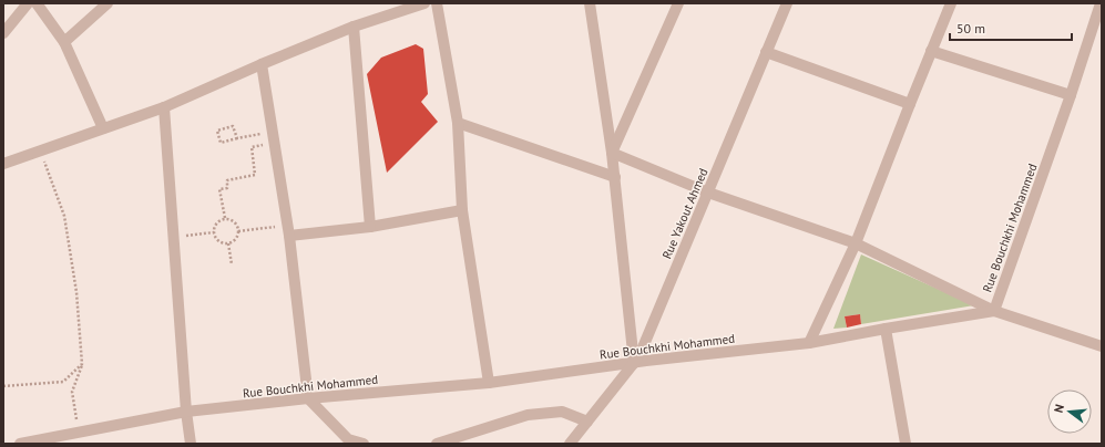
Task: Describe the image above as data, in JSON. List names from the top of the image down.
{
  "streets": {
    "street": ["Rue Yakout Ahmed", "Rue Bouchkhi Mohammed"]
  },
  "crossings": [
    ["Rue Yakout Ahmed", "Rue Bouchkhi Mohammed"]
  ],
  "scale_bar": "50 m",
  "north": "left"
}
